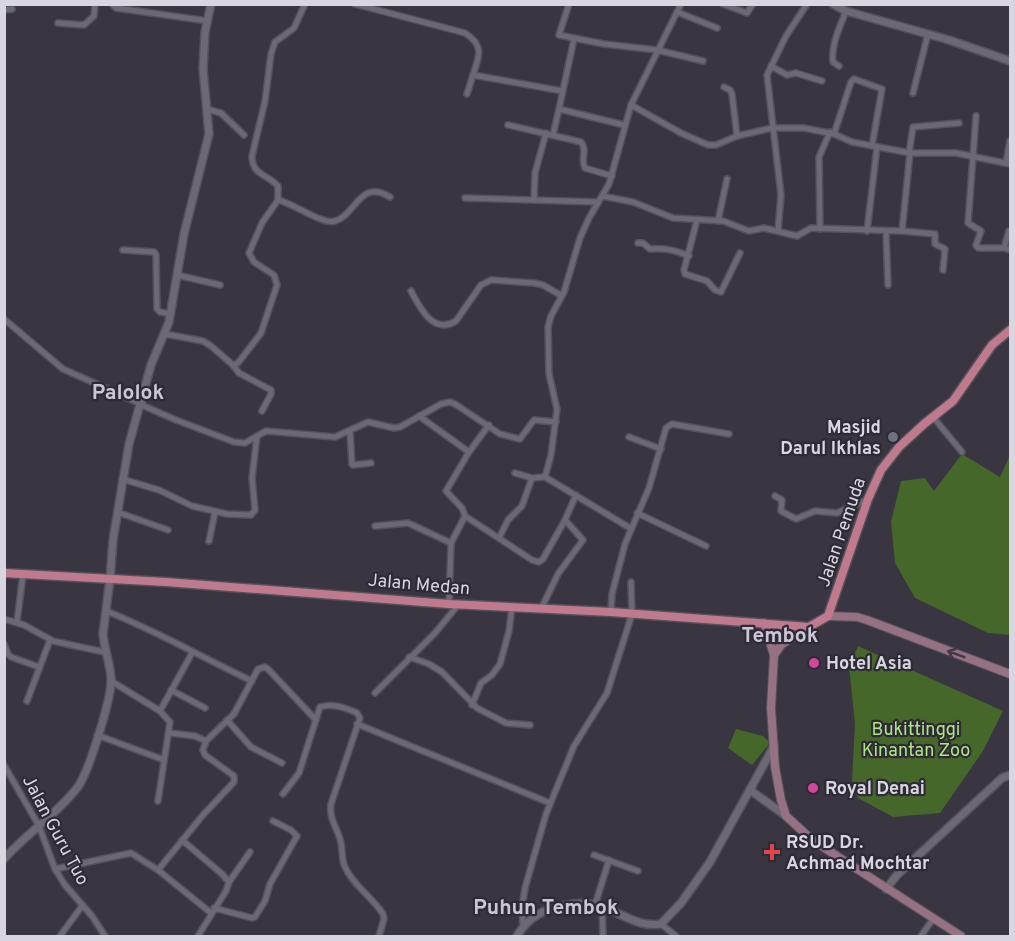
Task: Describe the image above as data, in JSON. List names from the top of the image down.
{
  "streets": {
    "main road": ["Jalan Pemuda", "Jalan Medan"],
    "street": ["Jalan Guru Tuo"]
  },
  "districts": ["Palolok", "Tembok", "Puhun Tembok"],
  "parks": ["Bukittinggi Kinantan Zoo"],
  "places": {
    "other": ["Masjid Darul Ikhlas", "Hotel Asia", "Royal Denai"],
    "health": ["RSUD Dr. Achmad Mochtar"]
  }
}
